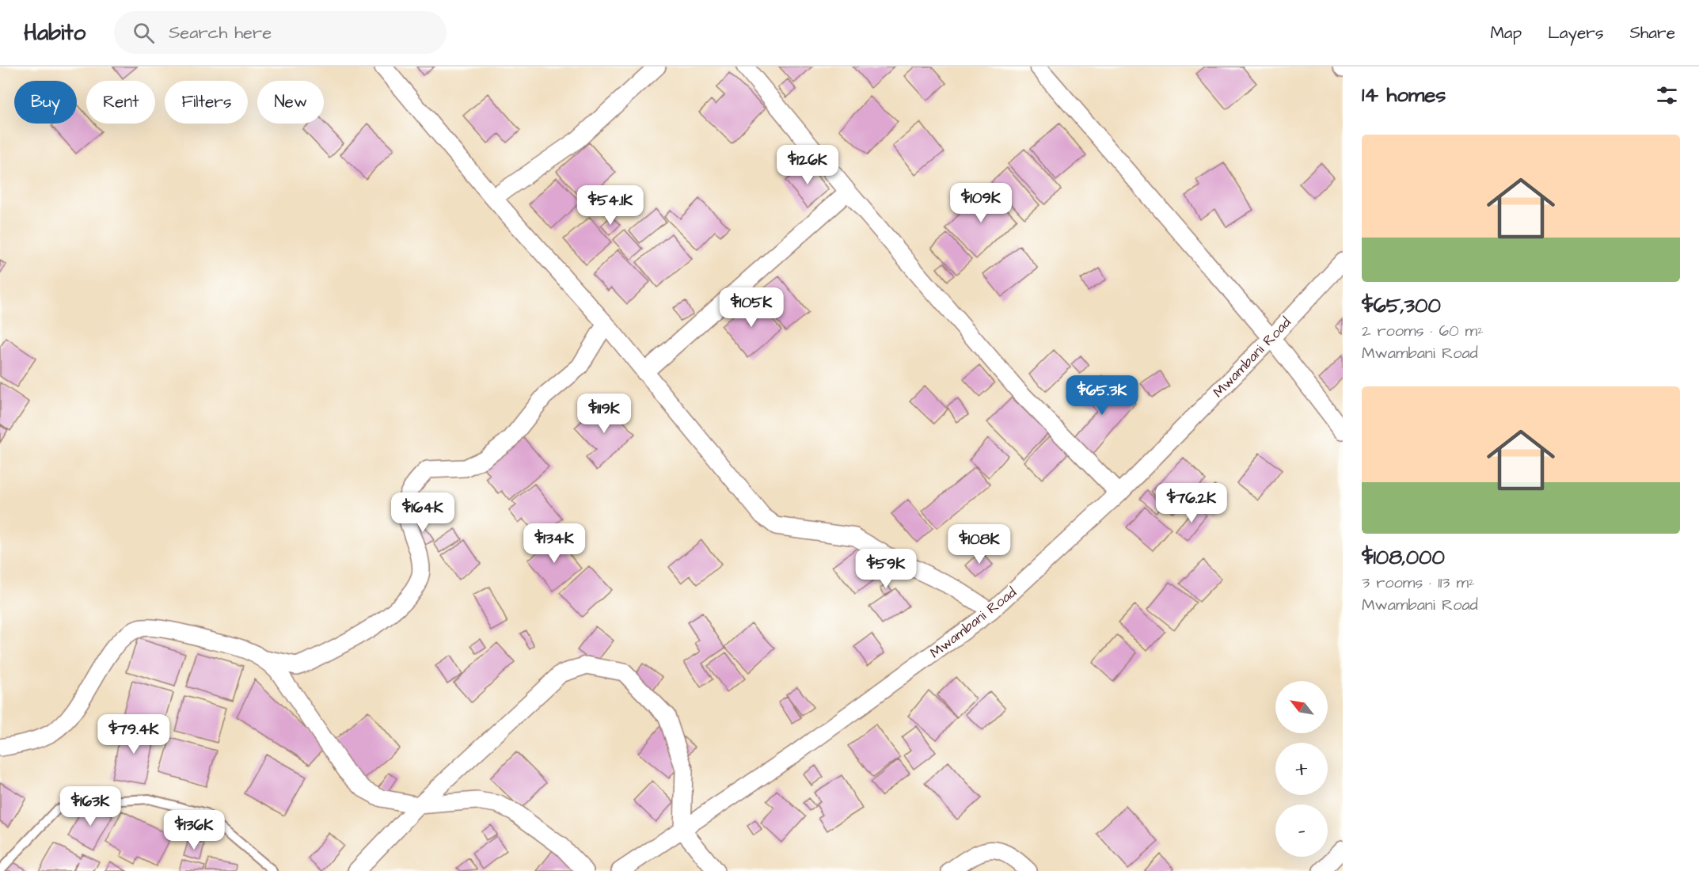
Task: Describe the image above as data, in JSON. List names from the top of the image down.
{
  "streets": {
    "street": ["Mwambani Road"]
  },
  "north": "top left",
  "page": {
    "header": "Habito",
    "search": "Search here",
    "nav": ["Map", "Layers", "Share"],
    "heading": "14 homes",
    "chip": [
      "Buy",
      "Rent",
      "Filters",
      "New"
    ],
    "list": [
      {
        "name": "$65,300",
        "note": "2 rooms · 60 m² · Mwambani Road"
      },
      {
        "name": "$108,000",
        "note": "3 rooms · 113 m² · Mwambani Road"
      }
    ],
    "price": [
      "$126K",
      "$109K",
      "$54.1K",
      "$105K",
      "$65.3K",
      "$119K",
      "$76.2K",
      "$164K",
      "$134K",
      "$108K",
      "$59K",
      "$79.4K",
      "$163K",
      "$136K"
    ],
    "map_buttons": ["+", "−"]
  }
}
